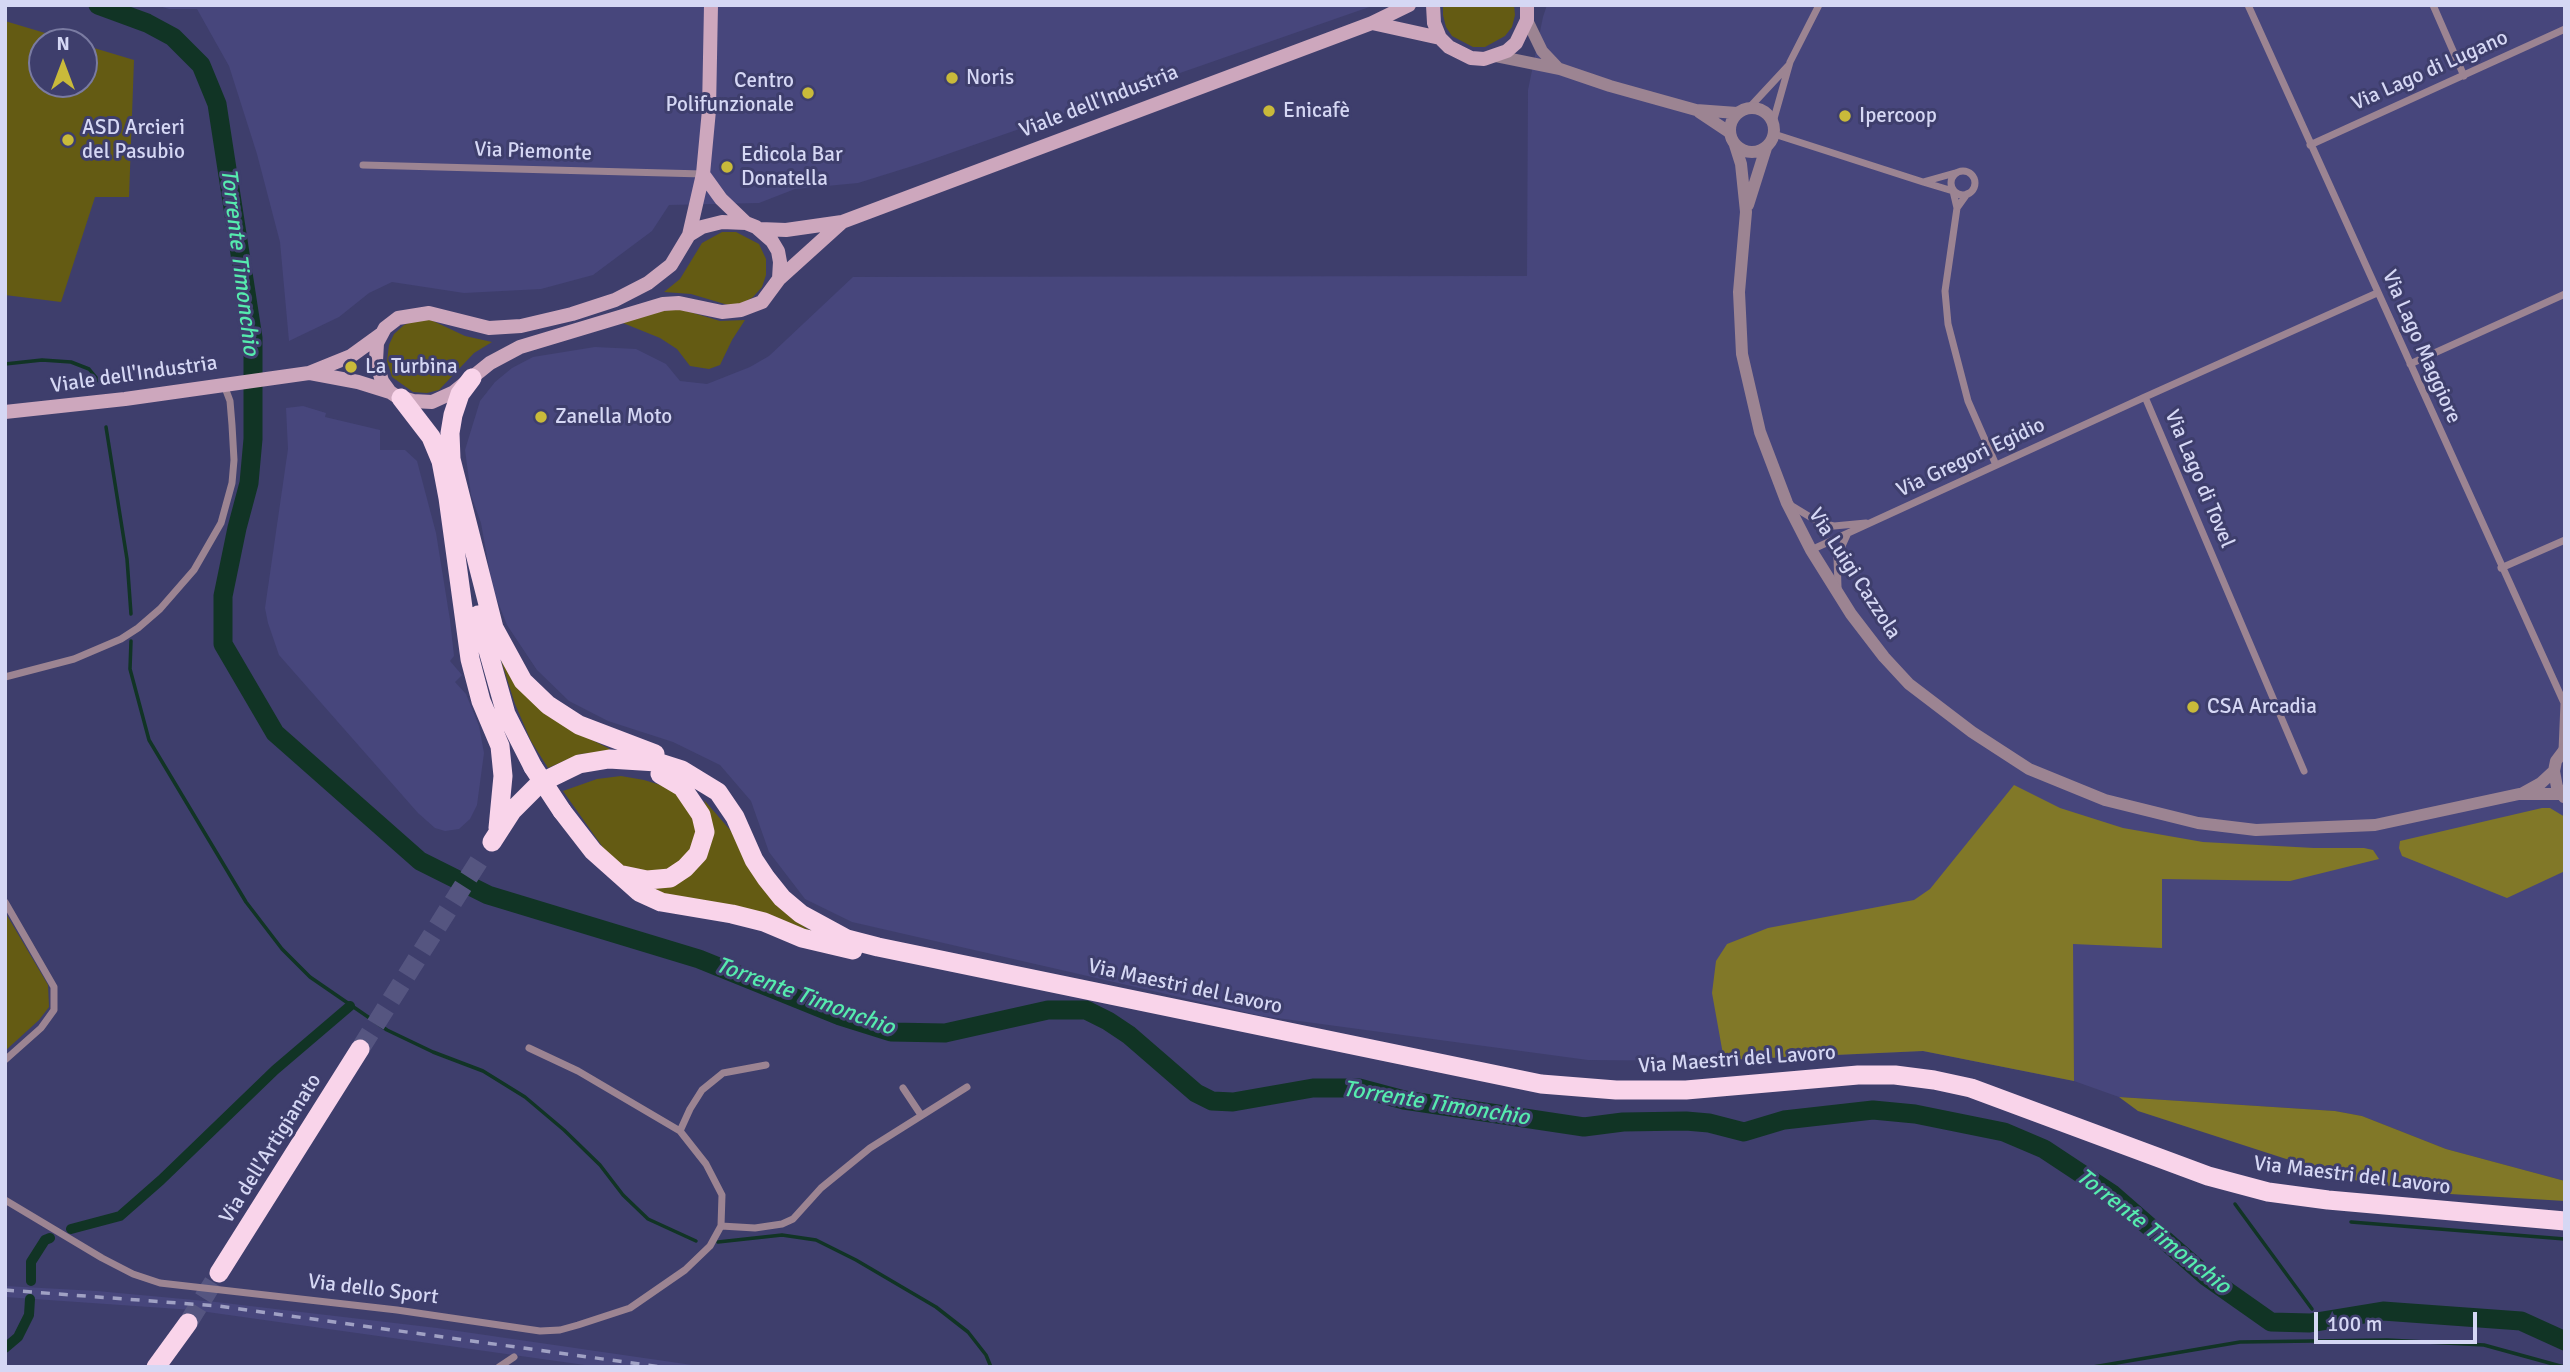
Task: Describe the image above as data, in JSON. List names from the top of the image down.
{
  "streets": {
    "highway": ["Via Maestri del Lavoro", "Via dell'Artigianato"],
    "main road": ["Viale dell'Industria"],
    "street": [
      "Via Lago di Lugano",
      "Via Piemonte",
      "Via Lago Maggiore",
      "Via Gregori Egidio",
      "Via Lago di Tovel",
      "Via Luigi Cazzola",
      "Via dello Sport"
    ]
  },
  "crossings": [
    ["Via Lago di Lugano", "Via Lago Maggiore"],
    ["Via Lago Maggiore", "Via Lago di Tovel"],
    ["Via Gregori Egidio", "Via Lago di Tovel"],
    ["Via Gregori Egidio", "Via Luigi Cazzola"]
  ],
  "water": ["Torrente Timonchio"],
  "places": [
    "Noris",
    "Centro Polifunzionale",
    "Enicafè",
    "Ipercoop",
    "ASD Arcieri del Pasubio",
    "Edicola Bar Donatella",
    "La Turbina",
    "Zanella Moto",
    "CSA Arcadia"
  ],
  "scale_bar": "100 m",
  "north": "top"
}
